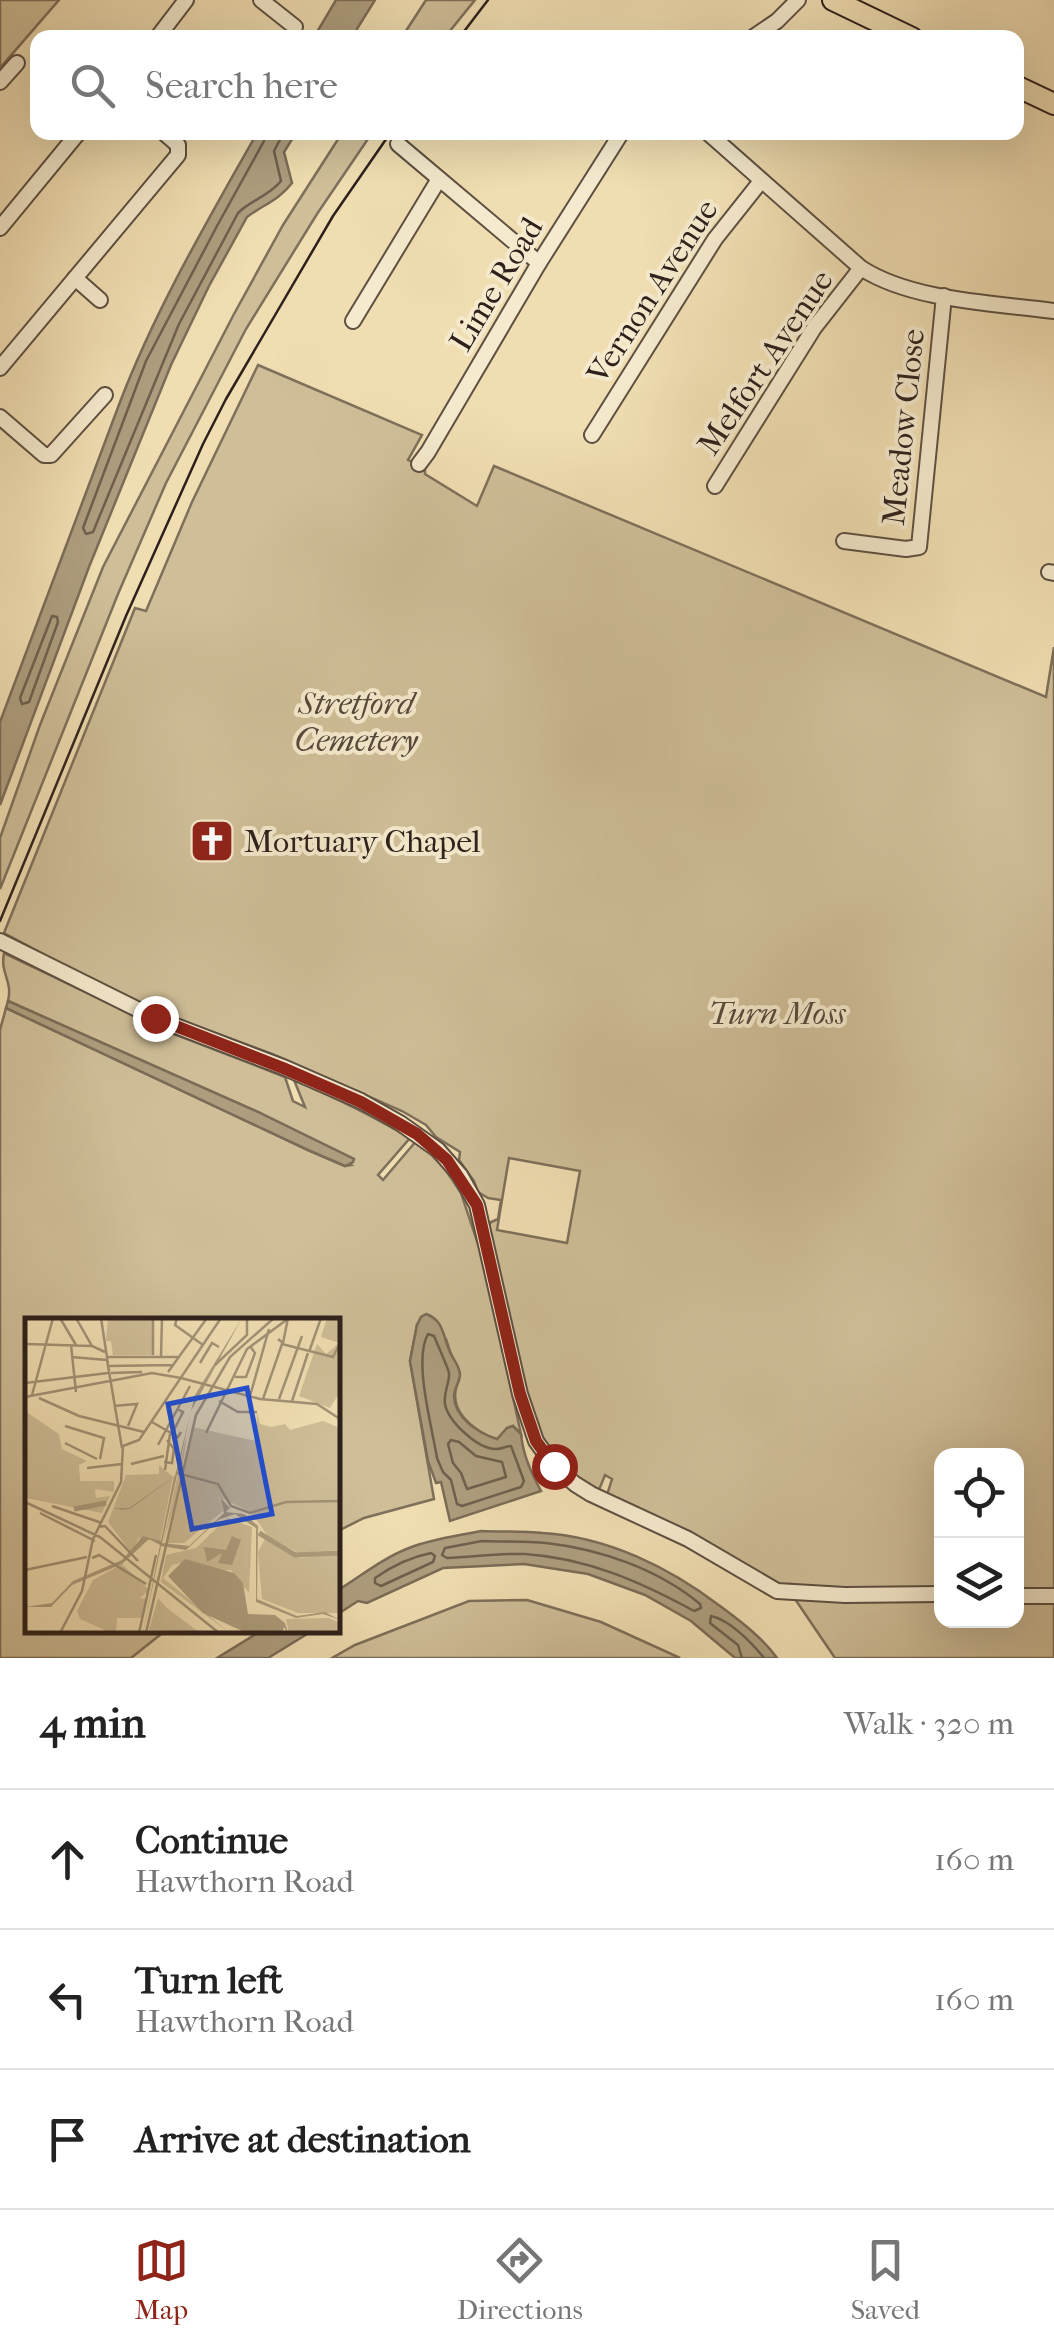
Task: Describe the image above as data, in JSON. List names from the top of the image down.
{
  "streets": {
    "street": [
      "Lime Road",
      "Vernon Avenue",
      "Melfort Avenue",
      "Meadow Close"
    ]
  },
  "parks": ["Stretford Cemetery", "Turn Moss"],
  "places": {
    "church": ["Mortuary Chapel"]
  },
  "page": {
    "search": "Search here",
    "heading": ["4 min", "Walk · 320 m"],
    "list": [
      ["Continue", "Hawthorn Road", "160 m"],
      ["Turn left", "Hawthorn Road", "160 m"],
      "Arrive at destination"
    ],
    "nav": ["Map", "Directions", "Saved"]
  }
}
